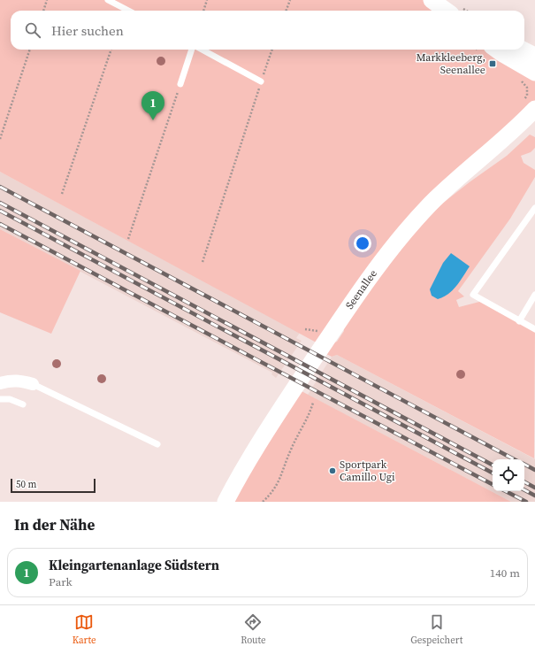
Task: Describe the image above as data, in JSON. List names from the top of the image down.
{
  "streets": {
    "main road": ["Seenallee"]
  },
  "places": {
    "transit": ["Markkleeberg, Seenallee"],
    "other": ["Sportpark Camillo Ugi"]
  },
  "scale_bar": "50 m",
  "page": {
    "search": "Hier suchen",
    "pins": "1",
    "scale": "50 m",
    "heading": "In der Nähe",
    "list": [
      {
        "mark": "1",
        "name": "Kleingartenanlage Südstern",
        "note": "Park",
        "value": "140 m"
      }
    ],
    "nav": ["Karte", "Route", "Gespeichert"]
  }
}
